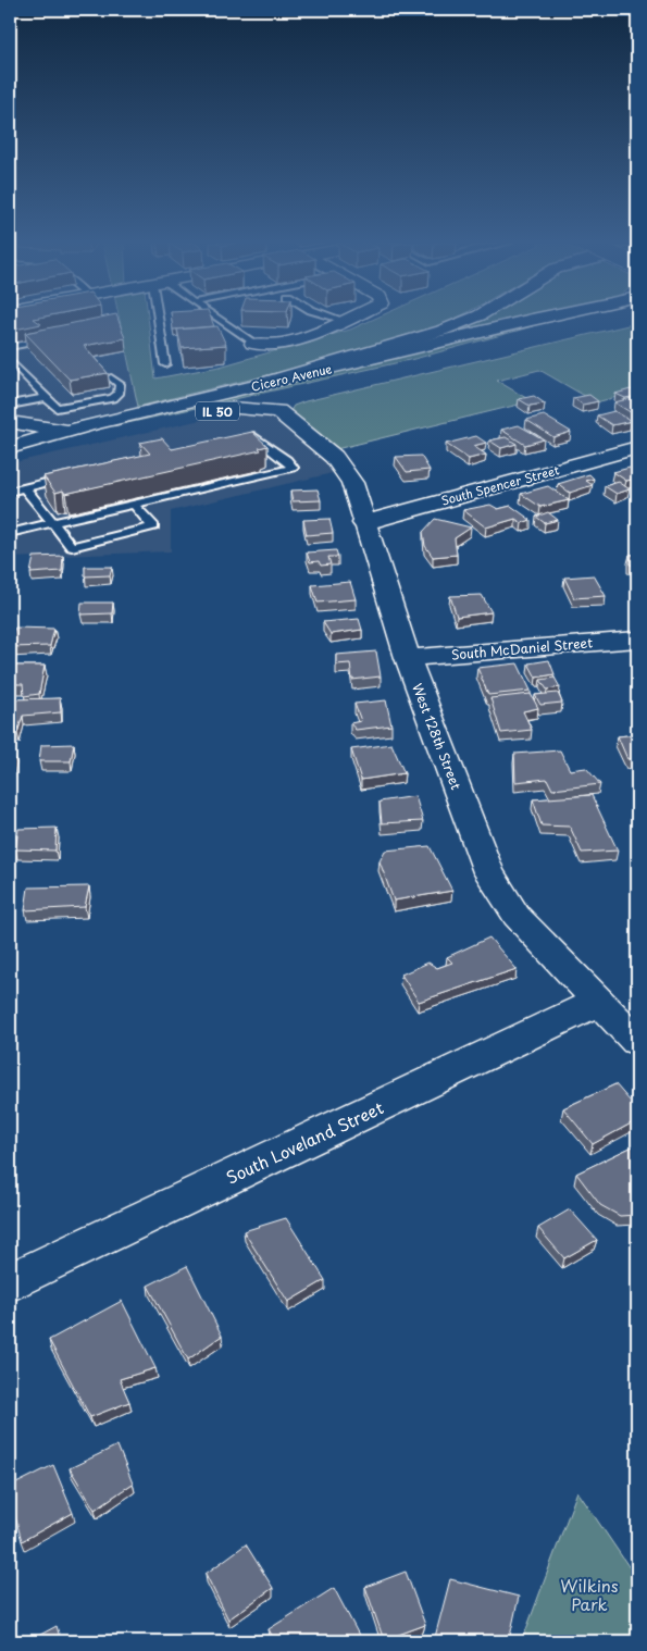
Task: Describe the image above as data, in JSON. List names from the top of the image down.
{
  "streets": {
    "main road": [
      "Cicero Avenue",
      "IL 50",
      "South Spencer Street",
      "South McDaniel Street",
      "West 128th Street",
      "South Loveland Street"
    ]
  },
  "crossings": [
    ["Cicero Avenue", "West 128th Street"],
    ["South Spencer Street", "West 128th Street"],
    ["South McDaniel Street", "West 128th Street"],
    ["West 128th Street", "South Loveland Street"]
  ],
  "parks": ["Wilkins Park"]
}
